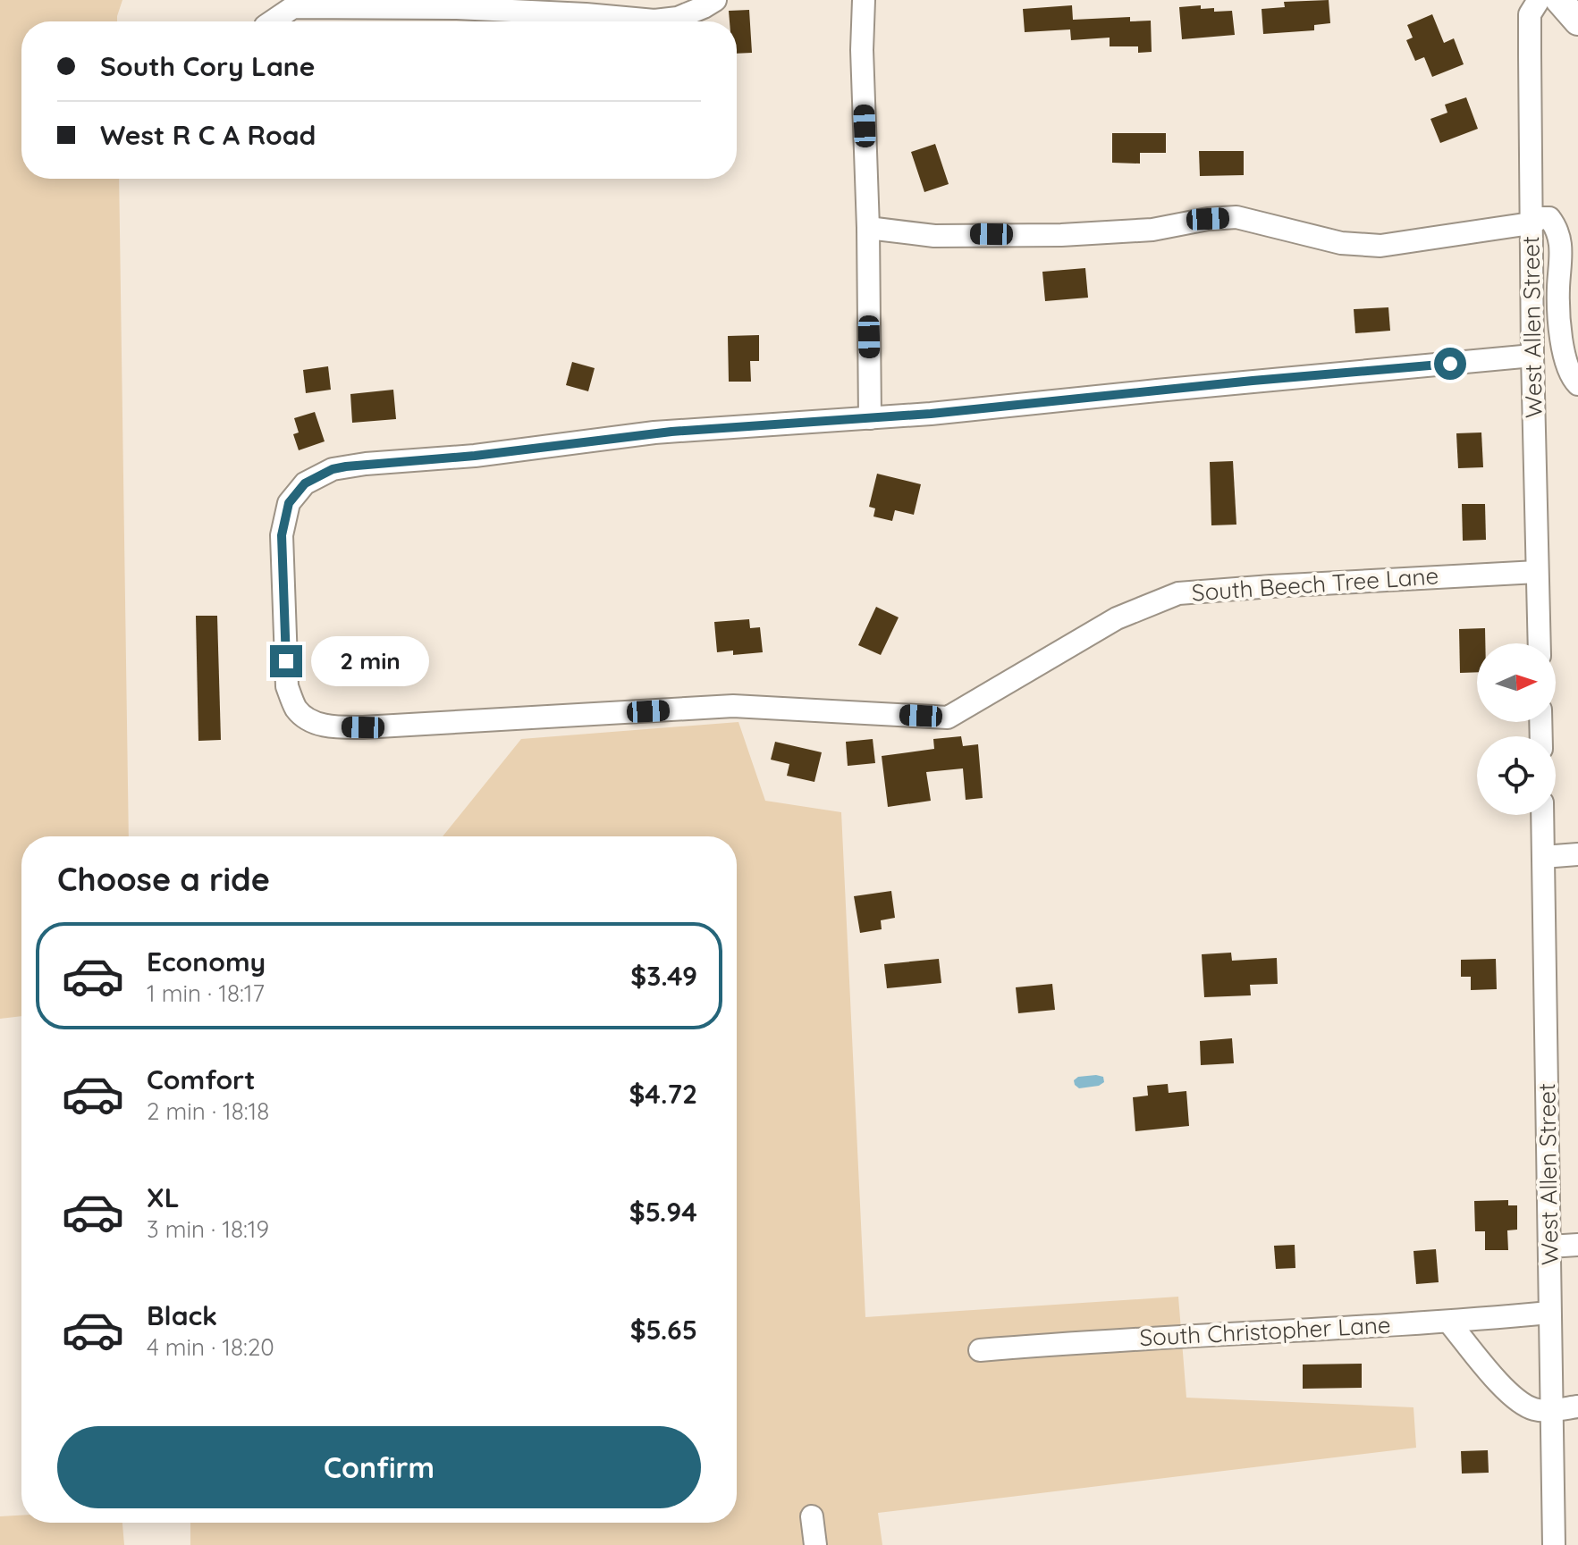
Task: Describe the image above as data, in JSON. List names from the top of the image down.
{
  "streets": {
    "street": ["West Allen Street", "South Beech Tree Lane", "South Christopher Lane"]
  },
  "crossings": [
    ["West Allen Street", "South Beech Tree Lane"],
    ["West Allen Street", "South Christopher Lane"]
  ],
  "north": "right",
  "page": {
    "banner": ["South Cory Lane", "West R C A Road"],
    "bubble": "2 min",
    "heading": "Choose a ride",
    "list": [
      {
        "name": "Economy",
        "note": "1 min · 18:17",
        "value": "$3.49"
      },
      {
        "name": "Comfort",
        "note": "2 min · 18:18",
        "value": "$4.72"
      },
      {
        "name": "XL",
        "note": "3 min · 18:19",
        "value": "$5.94"
      },
      {
        "name": "Black",
        "note": "4 min · 18:20",
        "value": "$5.65"
      }
    ],
    "buttons": "Confirm"
  }
}
